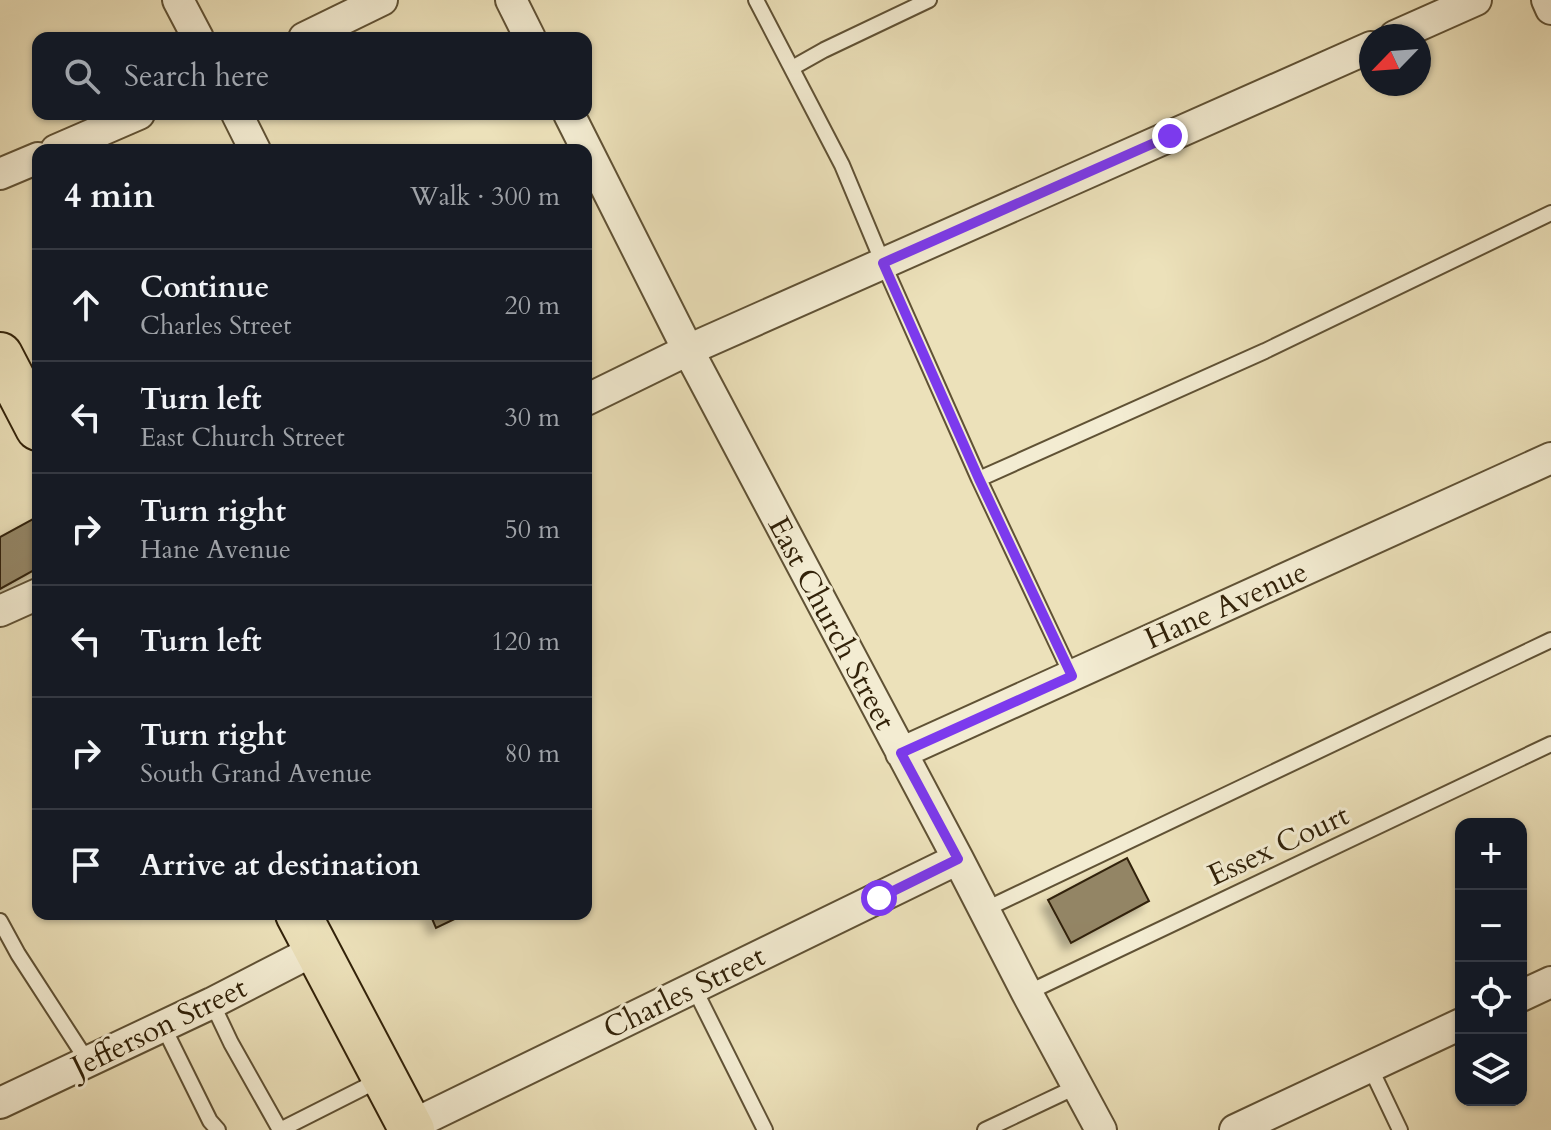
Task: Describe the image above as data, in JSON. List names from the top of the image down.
{
  "streets": {
    "street": [
      "Hane Avenue",
      "East Church Street",
      "Charles Street",
      "Jefferson Street"
    ],
    "lane": ["Essex Court"]
  },
  "crossings": [
    ["Hane Avenue", "East Church Street"],
    ["East Church Street", "Essex Court"],
    ["East Church Street", "Charles Street"]
  ],
  "north": "bottom left",
  "page": {
    "search": "Search here",
    "heading": ["4 min", "Walk · 300 m"],
    "list": [
      ["Continue", "Charles Street", "20 m"],
      ["Turn left", "East Church Street", "30 m"],
      ["Turn right", "Hane Avenue", "50 m"],
      ["Turn left", "120 m"],
      ["Turn right", "South Grand Avenue", "80 m"],
      "Arrive at destination"
    ],
    "map_buttons": ["+", "−"]
  }
}
